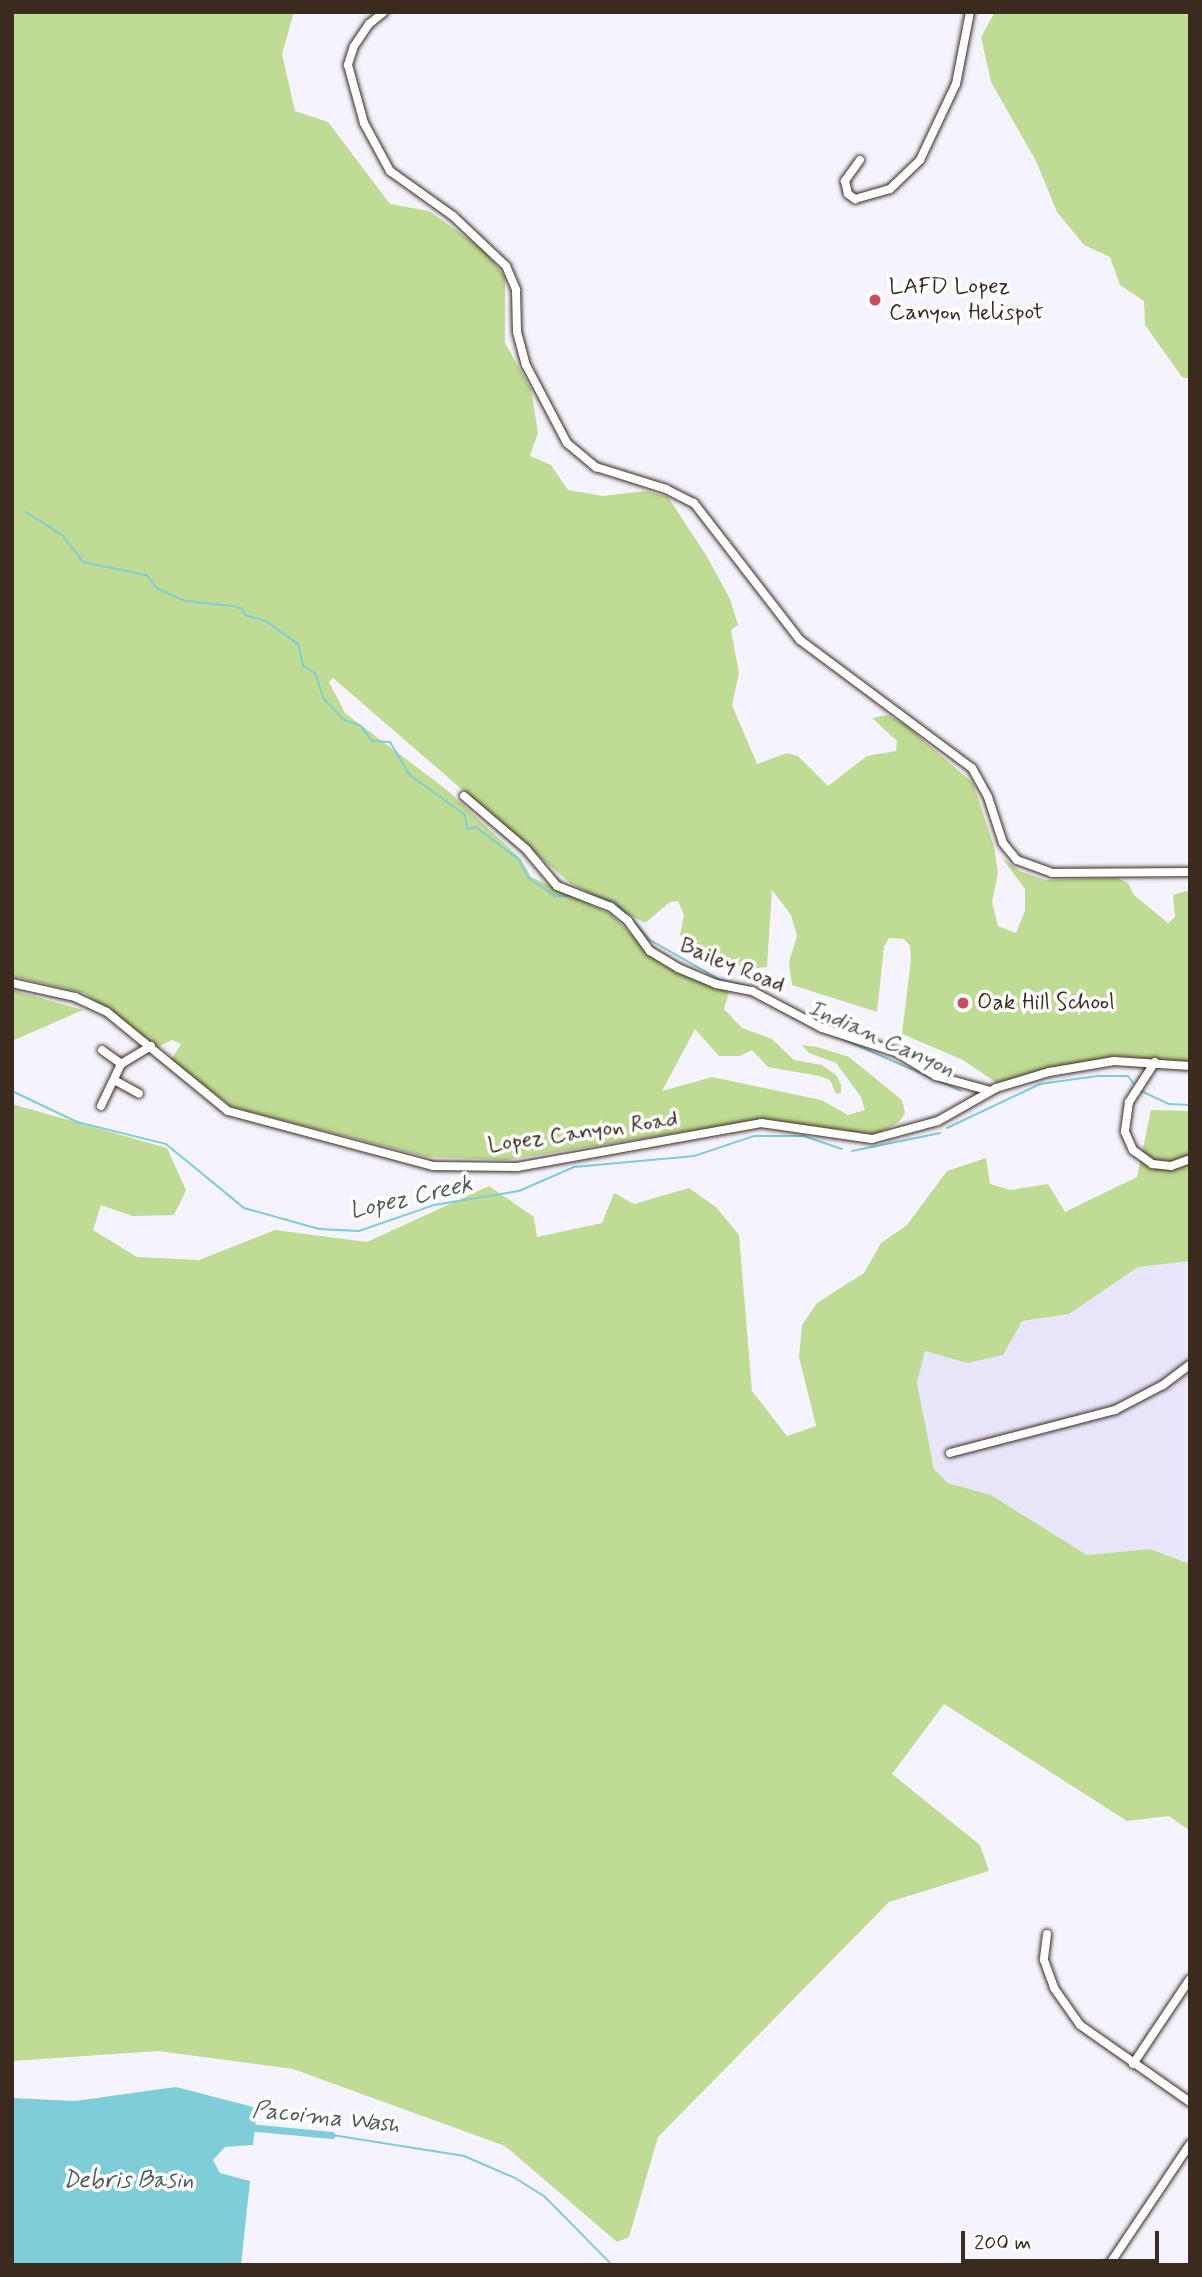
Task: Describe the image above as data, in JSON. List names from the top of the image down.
{
  "streets": {
    "street": ["Bailey Road", "Lopez Canyon Road"]
  },
  "crossings": [
    ["Bailey Road", "Lopez Canyon Road"]
  ],
  "water": [
    "Indian Canyon",
    "Lopez Creek",
    "Pacoima Wash",
    "Debris Basin"
  ],
  "places": ["LAFD Lopez Canyon Helispot", "Oak Hill School"],
  "scale_bar": "200 m"
}
